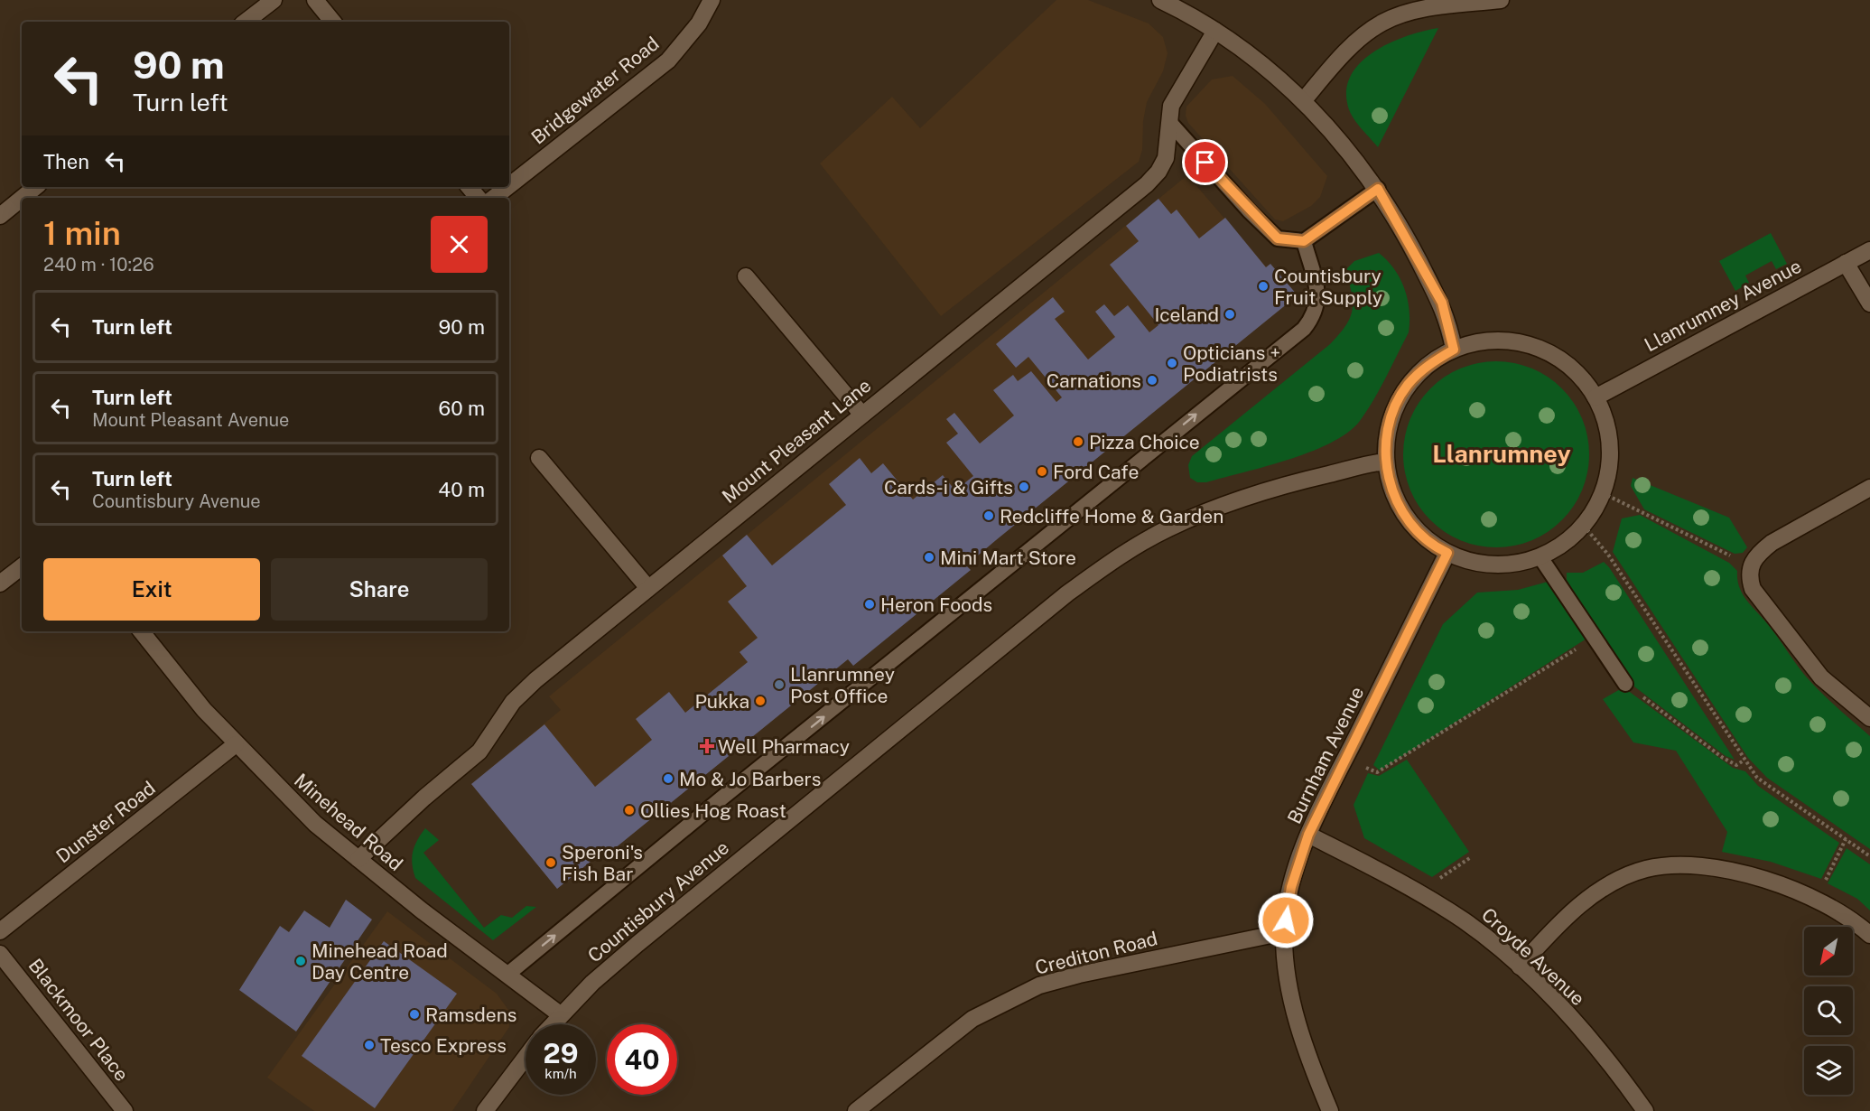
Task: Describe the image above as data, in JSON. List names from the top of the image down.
{
  "streets": {
    "street": [
      "Bridgewater Road",
      "Llanrumney Avenue",
      "Mount Pleasant Lane",
      "Burnham Avenue",
      "Dunster Road",
      "Minehead Road",
      "Countisbury Avenue",
      "Crediton Road",
      "Croyde Avenue",
      "Blackmoor Place"
    ]
  },
  "crossings": [
    ["Mount Pleasant Lane", "Minehead Road"],
    ["Burnham Avenue", "Crediton Road"],
    ["Burnham Avenue", "Croyde Avenue"],
    ["Dunster Road", "Minehead Road"],
    ["Minehead Road", "Countisbury Avenue"]
  ],
  "one_way": ["Countisbury Avenue"],
  "districts": ["Llanrumney"],
  "places": {
    "other": [
      "Countisbury Fruit Supply",
      "Iceland",
      "Opticians + Podiatrists",
      "Carnations",
      "Pizza Choice",
      "Ford Cafe",
      "Cards-i & Gifts",
      "Redcliffe Home & Garden",
      "Mini Mart Store",
      "Heron Foods",
      "Llanrumney Post Office",
      "Pukka",
      "Mo & Jo Barbers",
      "Ollies Hog Roast",
      "Speroni's Fish Bar",
      "Minehead Road Day Centre",
      "Ramsdens",
      "Tesco Express"
    ],
    "health": ["Well Pharmacy"]
  },
  "north": "bottom left",
  "page": {
    "turn": ["90 m", "Turn left"],
    "then": "Then",
    "heading": ["1 min", "240 m · 10:26"],
    "list": [
      {
        "name": "Turn left",
        "value": "90 m"
      },
      {
        "name": "Turn left",
        "note": "Mount Pleasant Avenue",
        "value": "60 m"
      },
      {
        "name": "Turn left",
        "note": "Countisbury Avenue",
        "value": "40 m"
      }
    ],
    "buttons": ["Exit", "Share"],
    "speed": "29 km/h",
    "limit": "40"
  }
}
